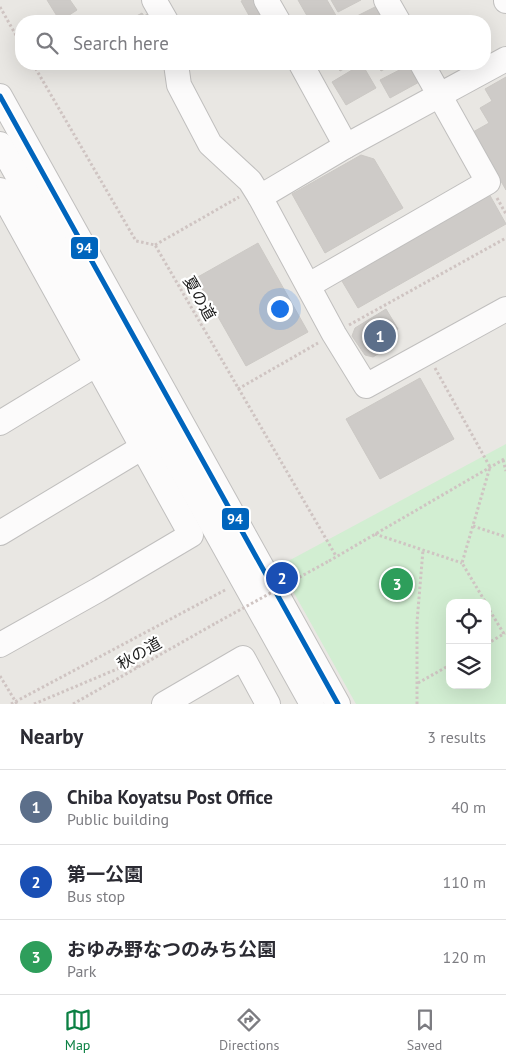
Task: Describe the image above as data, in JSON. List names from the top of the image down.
{
  "streets": {
    "path": ["夏の道", "秋の道"]
  },
  "crossings": [
    ["夏の道", "秋の道"]
  ],
  "lines": ["transit line 94"],
  "page": {
    "search": "Search here",
    "pins": ["1", "2", "3"],
    "heading": ["Nearby", "3 results"],
    "list": [
      {
        "mark": "1",
        "name": "Chiba Koyatsu Post Office",
        "note": "Public building",
        "value": "40 m"
      },
      {
        "mark": "2",
        "name": "第一公園",
        "note": "Bus stop",
        "value": "110 m"
      },
      {
        "mark": "3",
        "name": "おゆみ野なつのみち公園",
        "note": "Park",
        "value": "120 m"
      }
    ],
    "nav": ["Map", "Directions", "Saved"]
  }
}
